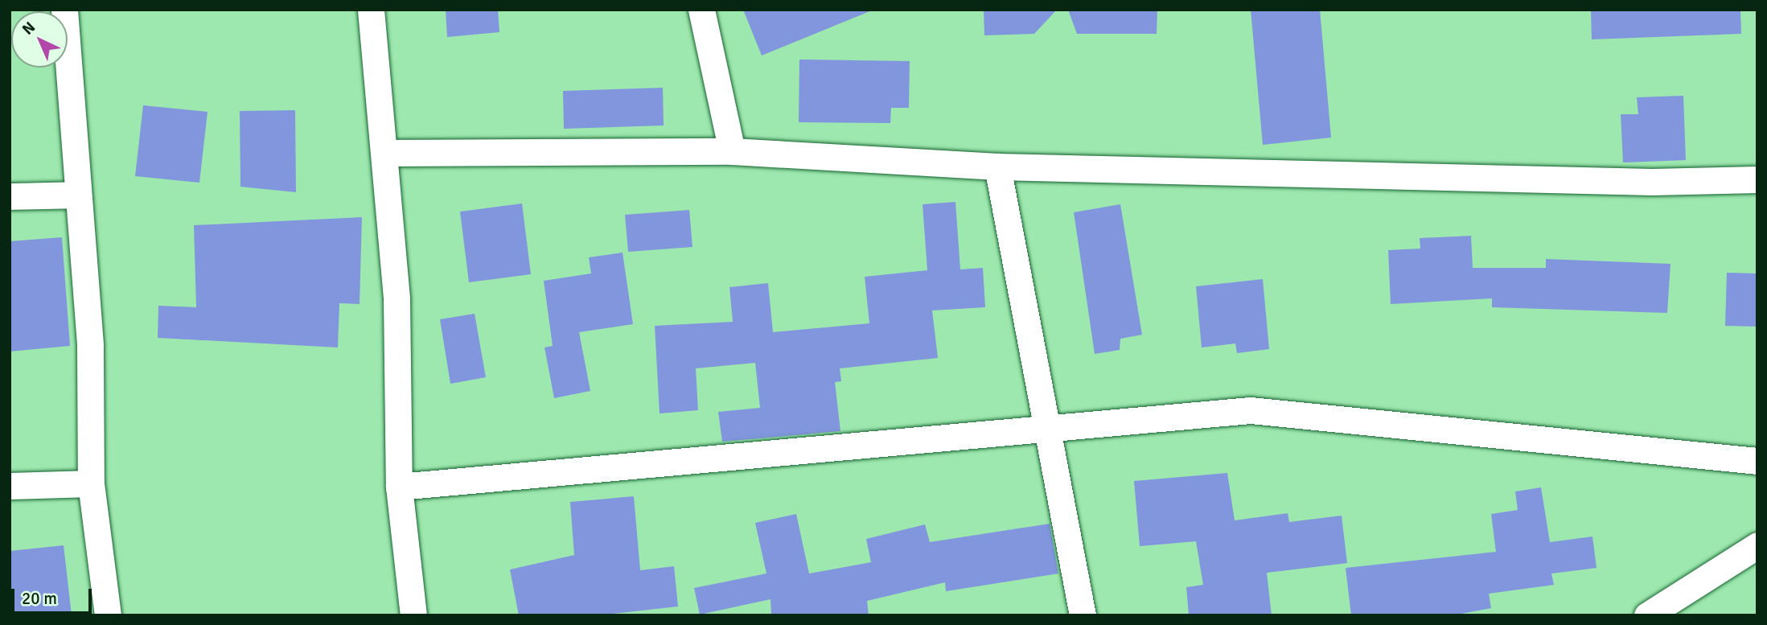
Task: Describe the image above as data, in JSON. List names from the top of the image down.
{
  "scale_bar": "20 m",
  "north": "top left"
}
